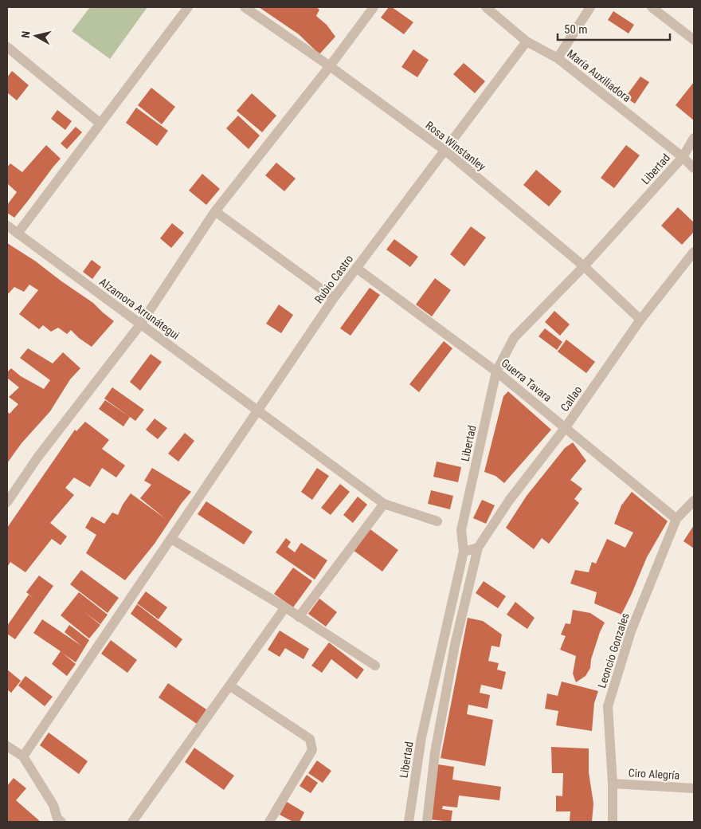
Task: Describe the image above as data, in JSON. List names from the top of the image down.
{
  "streets": {
    "street": [
      "María Auxiliadora",
      "Rosa Winstanley",
      "Libertad",
      "Rubio Castro",
      "Alzamora Arrunátegui",
      "Guerra Tavara",
      "Callao",
      "Leoncio Gonzales",
      "Ciro Alegría"
    ]
  },
  "crossings": [
    ["María Auxiliadora", "Libertad"],
    ["María Auxiliadora", "Rubio Castro"],
    ["Rosa Winstanley", "Libertad"],
    ["Rosa Winstanley", "Rubio Castro"],
    ["Rosa Winstanley", "Callao"],
    ["Libertad", "Guerra Tavara"],
    ["Rubio Castro", "Alzamora Arrunátegui"],
    ["Rubio Castro", "Guerra Tavara"],
    ["Guerra Tavara", "Callao"],
    ["Guerra Tavara", "Leoncio Gonzales"],
    ["Leoncio Gonzales", "Ciro Alegría"]
  ],
  "scale_bar": "50 m",
  "north": "left"
}
